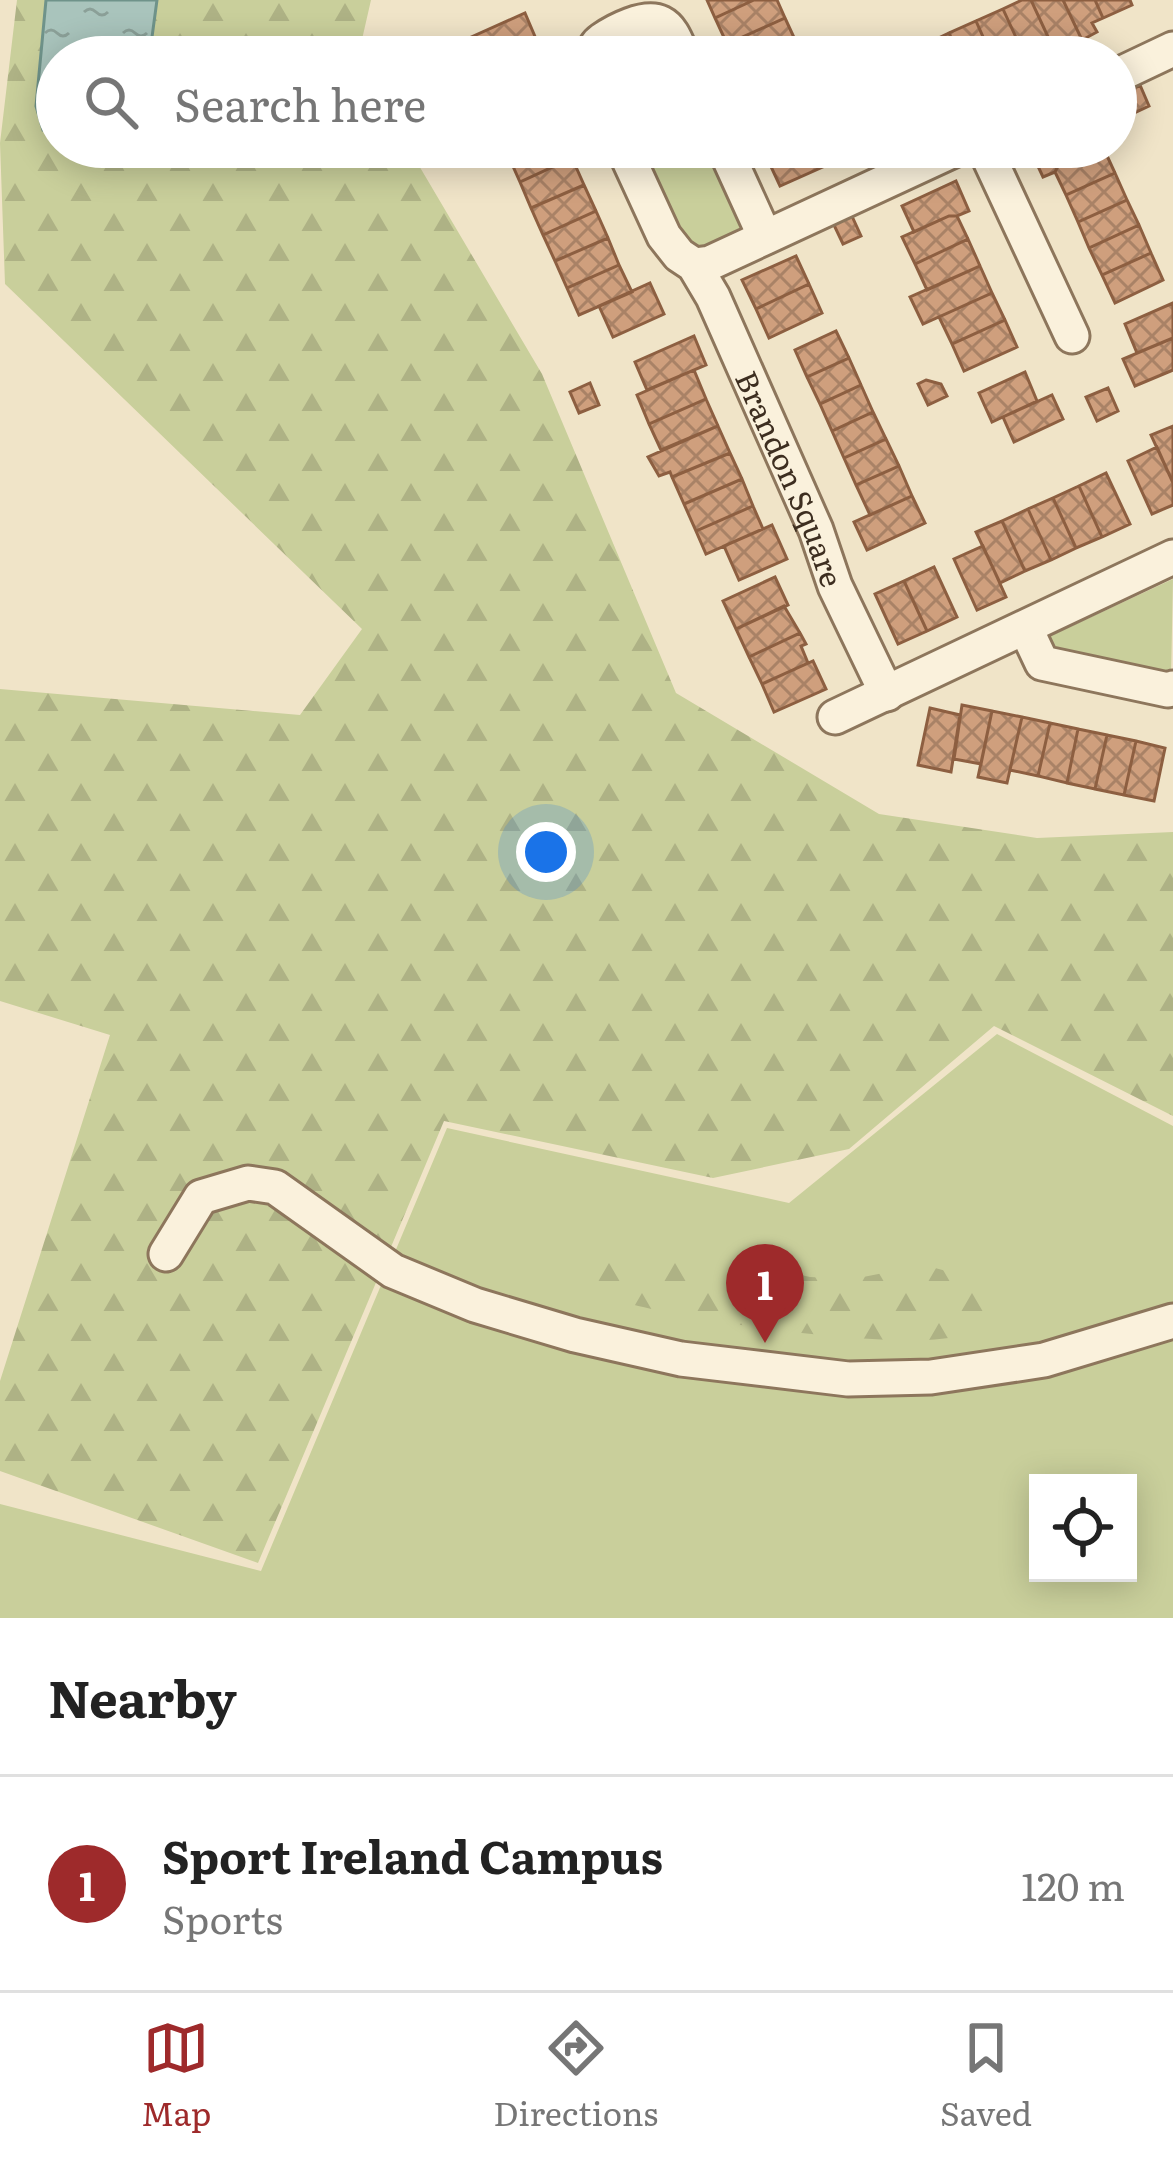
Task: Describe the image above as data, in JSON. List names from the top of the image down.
{
  "streets": {
    "street": ["Brandon Square"]
  },
  "page": {
    "search": "Search here",
    "pins": "1",
    "heading": "Nearby",
    "list": [
      {
        "mark": "1",
        "name": "Sport Ireland Campus",
        "note": "Sports",
        "value": "120 m"
      }
    ],
    "nav": ["Map", "Directions", "Saved"]
  }
}
